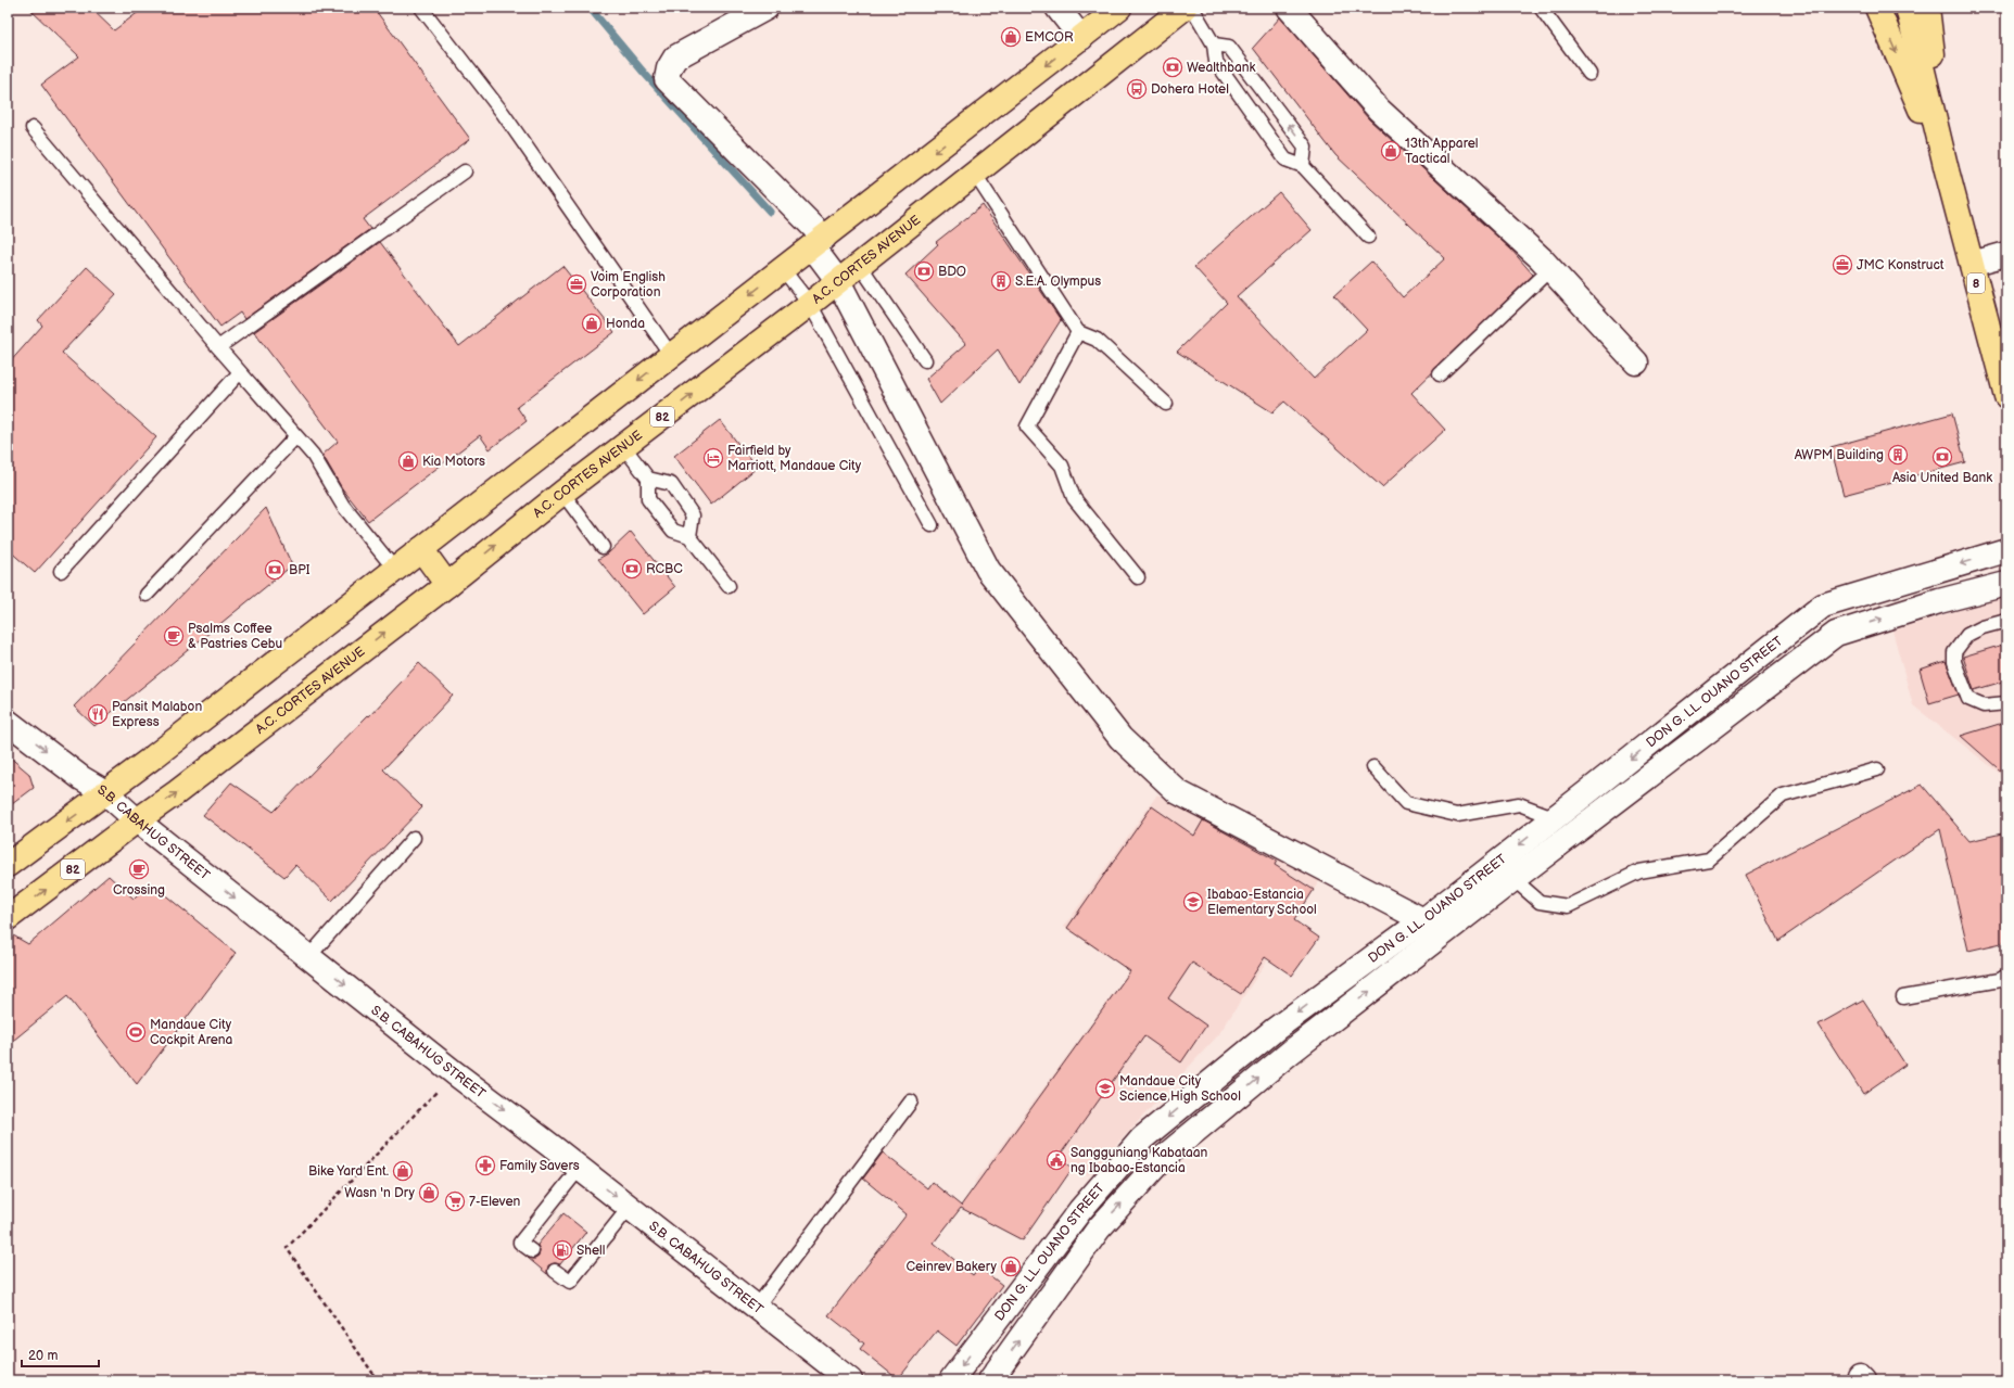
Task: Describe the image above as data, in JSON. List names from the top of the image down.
{
  "streets": {
    "main road": ["A.C. CORTES AVENUE", "8", "82"],
    "street": ["DON G. LL. OUANO STREET", "S.B. CABAHUG STREET"]
  },
  "crossings": [
    ["A.C. CORTES AVENUE", "S.B. CABAHUG STREET"]
  ],
  "one_way": ["S.B. CABAHUG STREET"],
  "places": {
    "shop": [
      "EMCOR",
      "13th Apparel Tactical",
      "Honda",
      "Kia Motors",
      "Bike Yard Ent.",
      "Wasn 'n Dry",
      "Ceinrev Bakery"
    ],
    "bank": [
      "Wealthbank",
      "BDO",
      "Asia United Bank",
      "RCBC",
      "BPI"
    ],
    "bus stop": ["Dohera Hotel"],
    "office": ["JMC Konstruct", "Voim English Corporation"],
    "building": ["S.E.A. Olympus", "AWPM Building"],
    "hotel": ["Fairfield by Marriott, Mandaue City"],
    "cafe": ["Psalms Coffee & Pastries Cebu", "Crossing"],
    "restaurant": ["Pansit Malabon Express"],
    "school or university": ["Ibabao-Estancia Elementary School", "Mandaue City Science High School"],
    "sports": ["Mandaue City Cockpit Arena"],
    "public building": ["Sangguniang Kabataan ng Ibabao-Estancia"],
    "pharmacy": ["Family Savers"],
    "supermarket": ["7-Eleven"],
    "fuel station": ["Shell"]
  },
  "scale_bar": "20 m"
}
